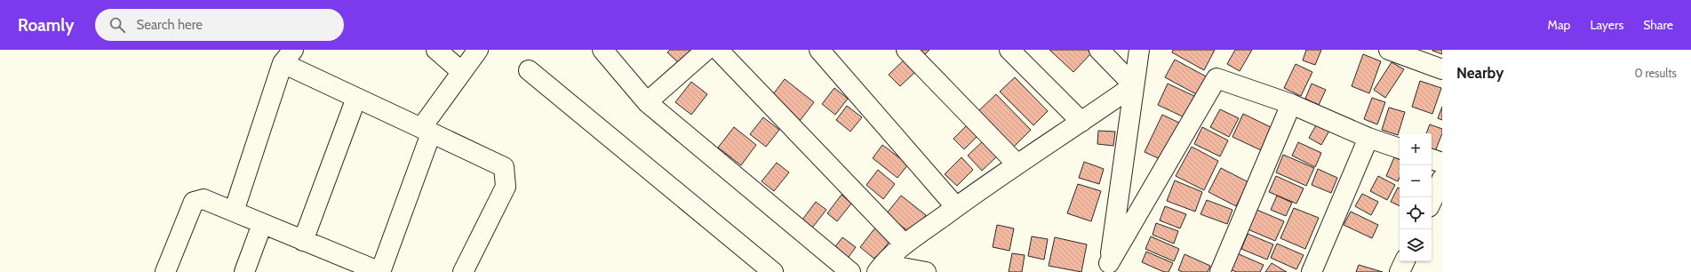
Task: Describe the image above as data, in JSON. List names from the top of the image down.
{
  "page": {
    "header": "Roamly",
    "search": "Search here",
    "nav": ["Map", "Layers", "Share"],
    "heading": ["Nearby", "0 results"],
    "map_buttons": ["+", "−"]
  }
}
